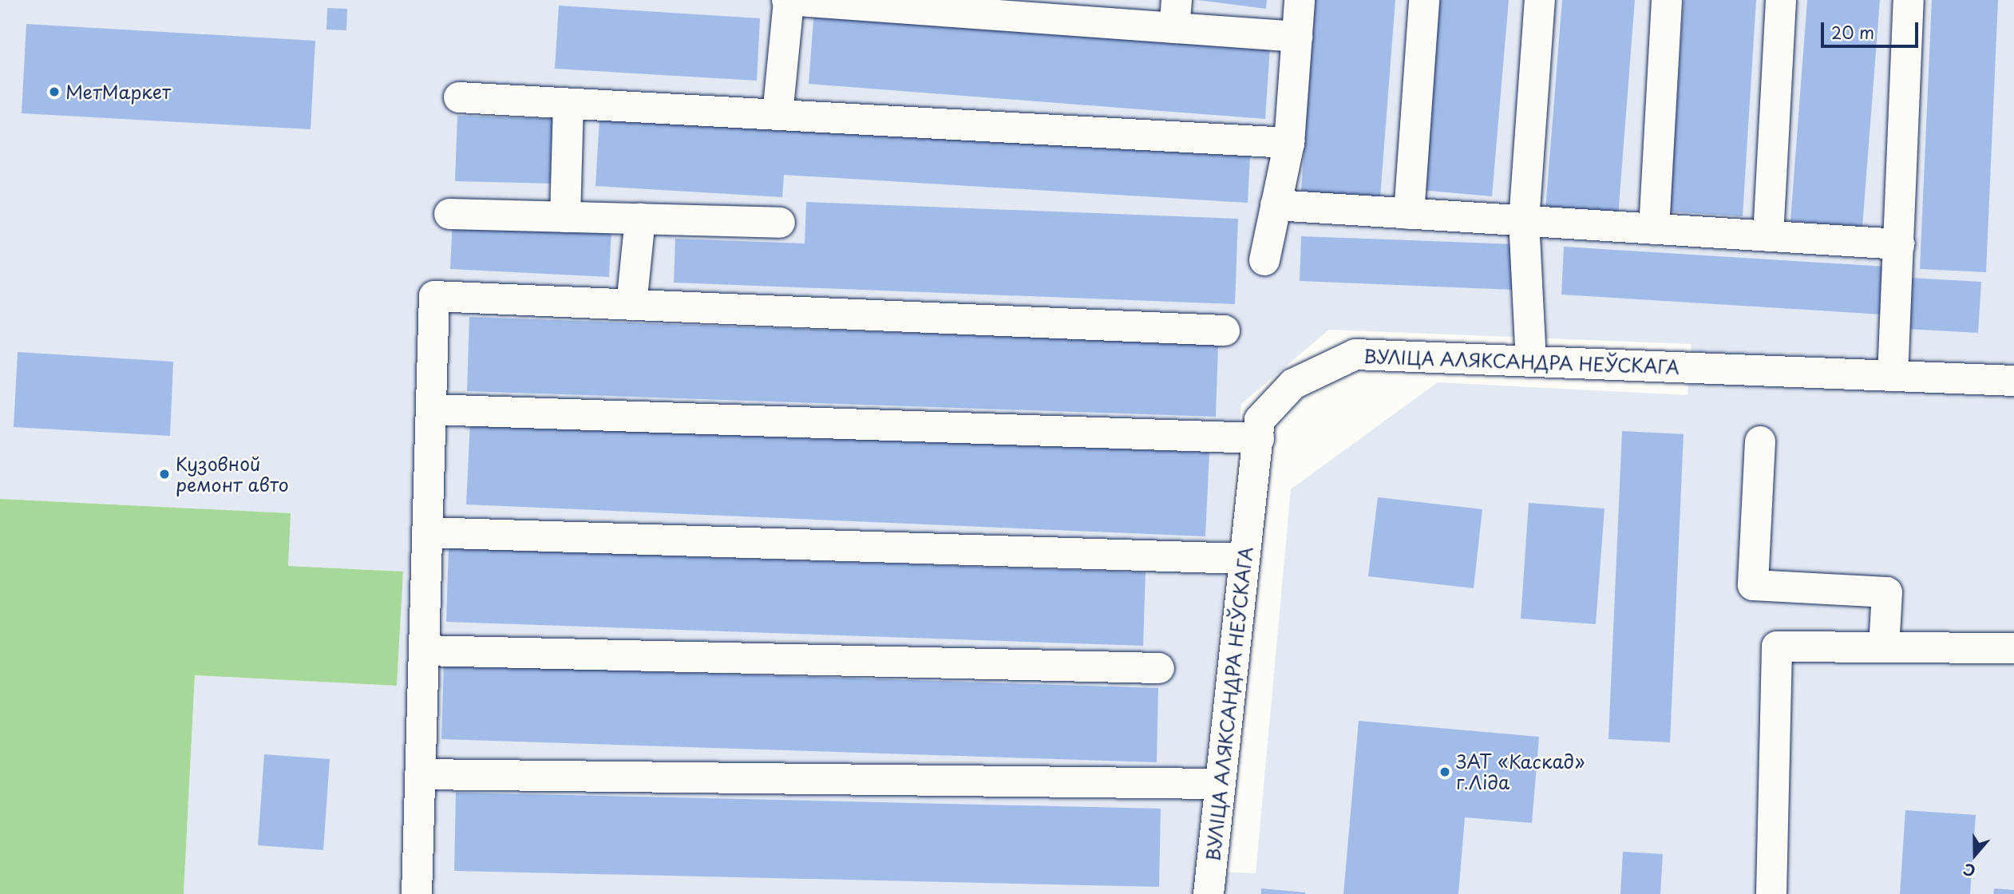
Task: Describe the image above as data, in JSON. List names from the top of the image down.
{
  "streets": {
    "street": ["ВУЛІЦА АЛЯКСАНДРА НЕЎСКАГА"]
  },
  "places": ["МетМаркет", "Кузовной ремонт авто", "ЗАТ «Каскад» г.Ліда"],
  "scale_bar": "20 m",
  "north": "bottom"
}
